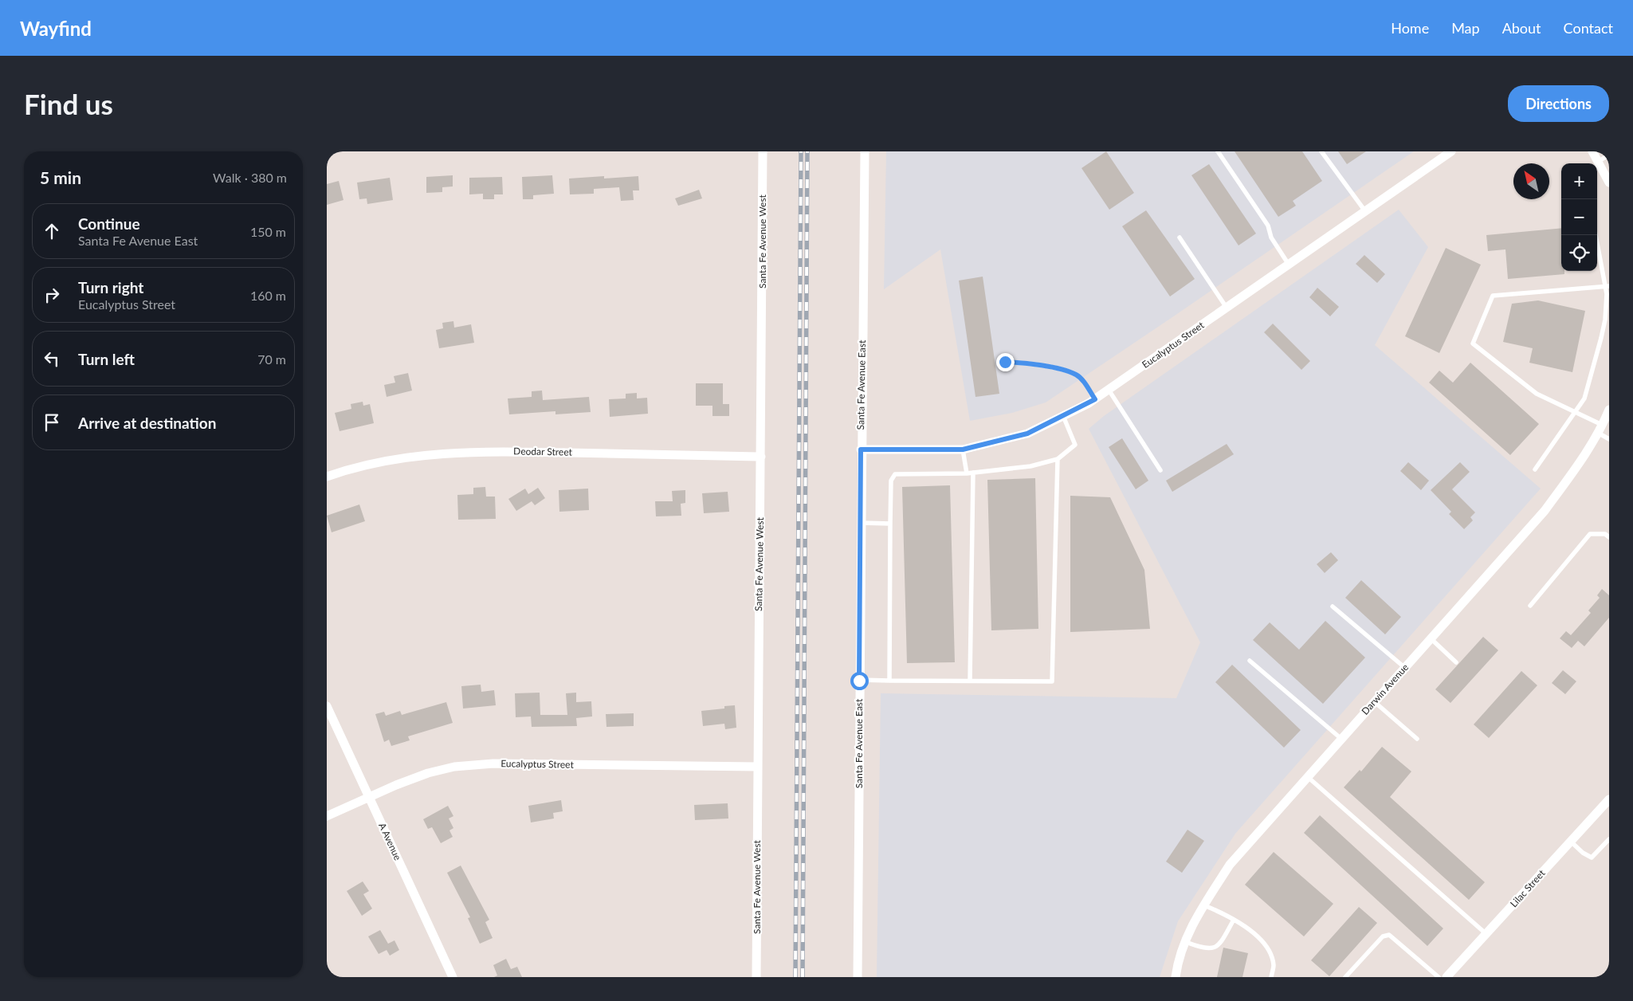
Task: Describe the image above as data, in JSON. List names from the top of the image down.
{
  "streets": {
    "street": [
      "Santa Fe Avenue West",
      "Eucalyptus Street",
      "Santa Fe Avenue East",
      "Deodar Street",
      "Darwin Avenue",
      "A Avenue",
      "Lilac Street"
    ]
  },
  "crossings": [
    ["Santa Fe Avenue West", "Eucalyptus Street"],
    ["Santa Fe Avenue West", "Deodar Street"],
    ["Eucalyptus Street", "Santa Fe Avenue East"],
    ["Eucalyptus Street", "A Avenue"]
  ],
  "north": "top left",
  "page": {
    "header": "Wayfind",
    "nav": [
      "Home",
      "Map",
      "About",
      "Contact"
    ],
    "buttons": "Directions",
    "title": "Find us",
    "heading": ["5 min", "Walk · 380 m"],
    "map_buttons": ["+", "−"],
    "list": [
      ["Continue", "Santa Fe Avenue East", "150 m"],
      ["Turn right", "Eucalyptus Street", "160 m"],
      ["Turn left", "70 m"],
      "Arrive at destination"
    ]
  }
}
